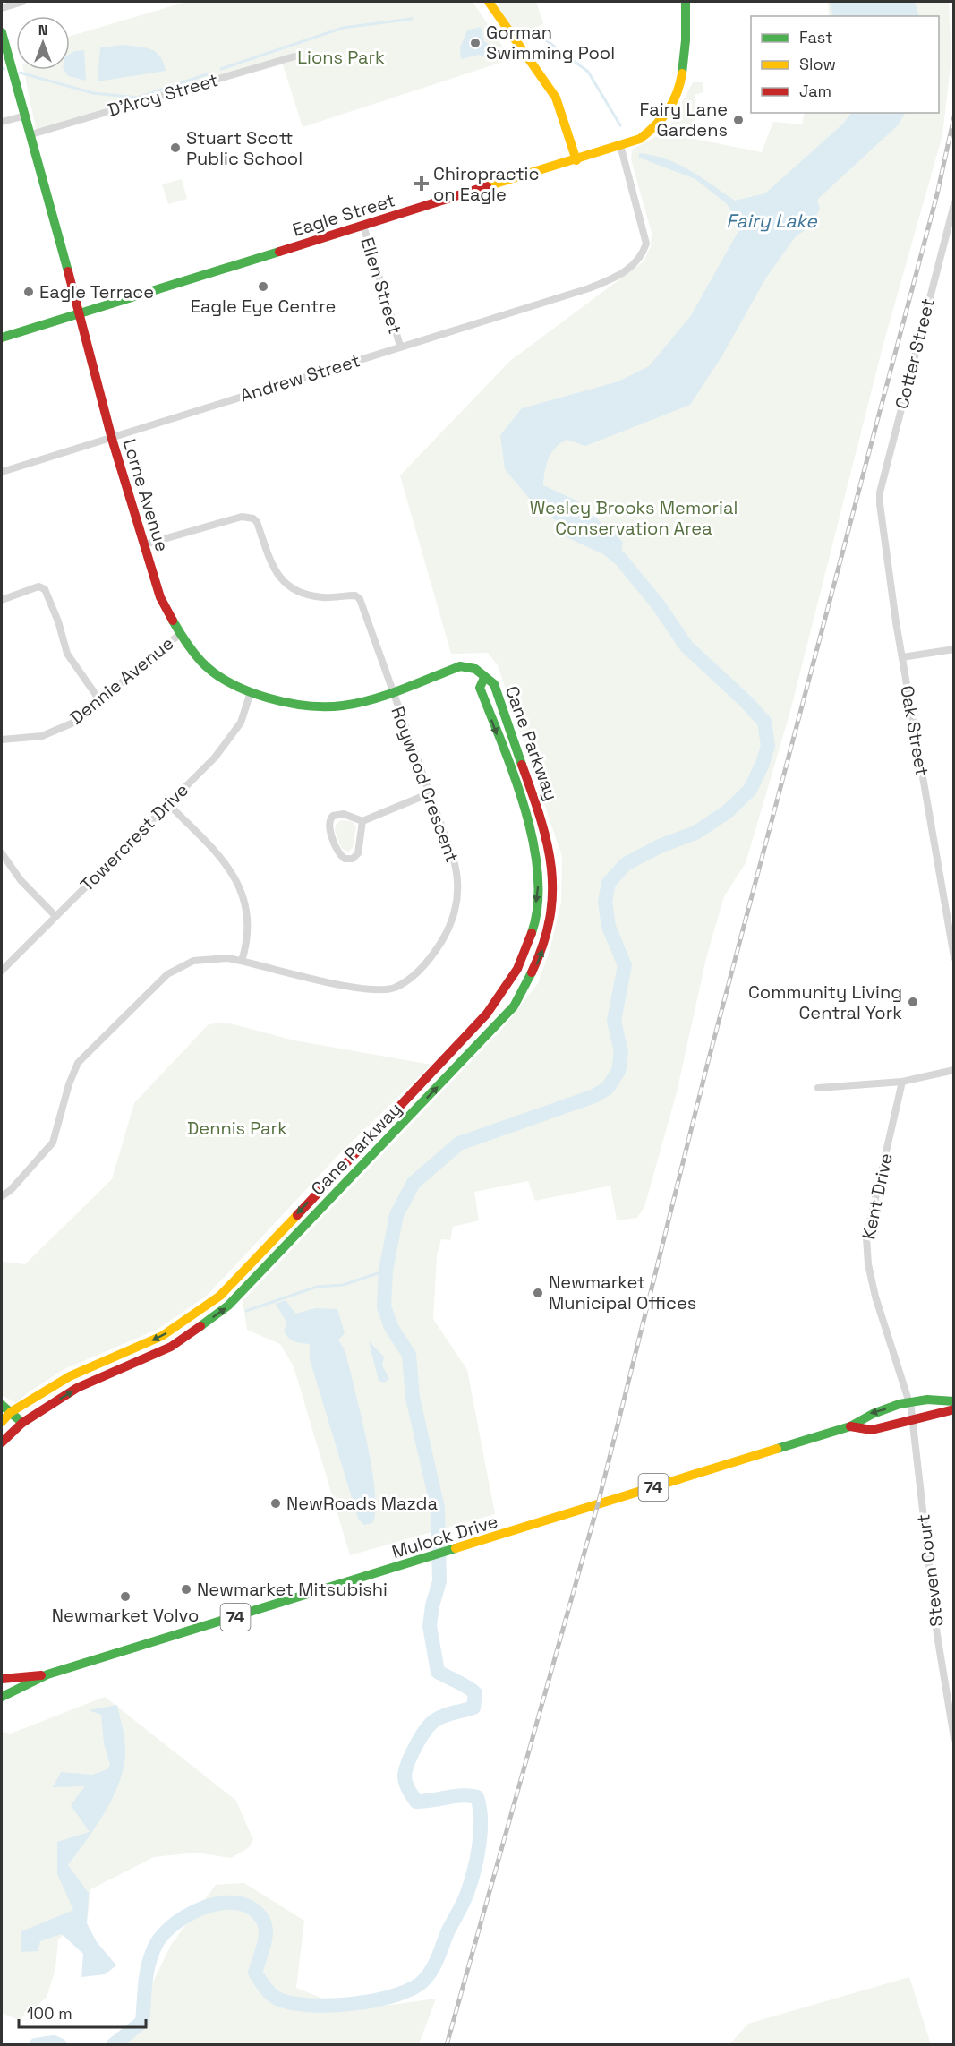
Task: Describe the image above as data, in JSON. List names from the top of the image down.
{
  "streets": {
    "main road": [
      "Eagle Street",
      "Lorne Avenue",
      "Cane Parkway",
      "74",
      "Mulock Drive"
    ],
    "street": [
      "D'Arcy Street",
      "Ellen Street",
      "Cotter Street",
      "Andrew Street",
      "Dennie Avenue",
      "Oak Street",
      "Roywood Crescent",
      "Towercrest Drive",
      "Kent Drive",
      "Steven Court"
    ]
  },
  "crossings": [
    ["D'Arcy Street", "Lorne Avenue"],
    ["Eagle Street", "Ellen Street"],
    ["Eagle Street", "Andrew Street"],
    ["Eagle Street", "Lorne Avenue"],
    ["Ellen Street", "Andrew Street"],
    ["Cotter Street", "Oak Street"],
    ["Andrew Street", "Lorne Avenue"],
    ["Lorne Avenue", "Dennie Avenue"],
    ["Lorne Avenue", "Cane Parkway"],
    ["Lorne Avenue", "Roywood Crescent"],
    ["Lorne Avenue", "Towercrest Drive"],
    ["Kent Drive", "Mulock Drive"],
    ["Kent Drive", "Steven Court"],
    ["Mulock Drive", "Steven Court"]
  ],
  "water": ["Fairy Lake"],
  "parks": ["Lions Park", "Wesley Brooks Memorial Conservation Area", "Dennis Park"],
  "places": {
    "other": [
      "Gorman Swimming Pool",
      "Fairy Lane Gardens",
      "Stuart Scott Public School",
      "Eagle Eye Centre",
      "Eagle Terrace",
      "Community Living Central York",
      "Newmarket Municipal Offices",
      "NewRoads Mazda",
      "Newmarket Mitsubishi",
      "Newmarket Volvo"
    ],
    "health": ["Chiropractic on Eagle"]
  },
  "legend": ["Fast", "Slow", "Jam"],
  "scale_bar": "100 m",
  "north": "top"
}
